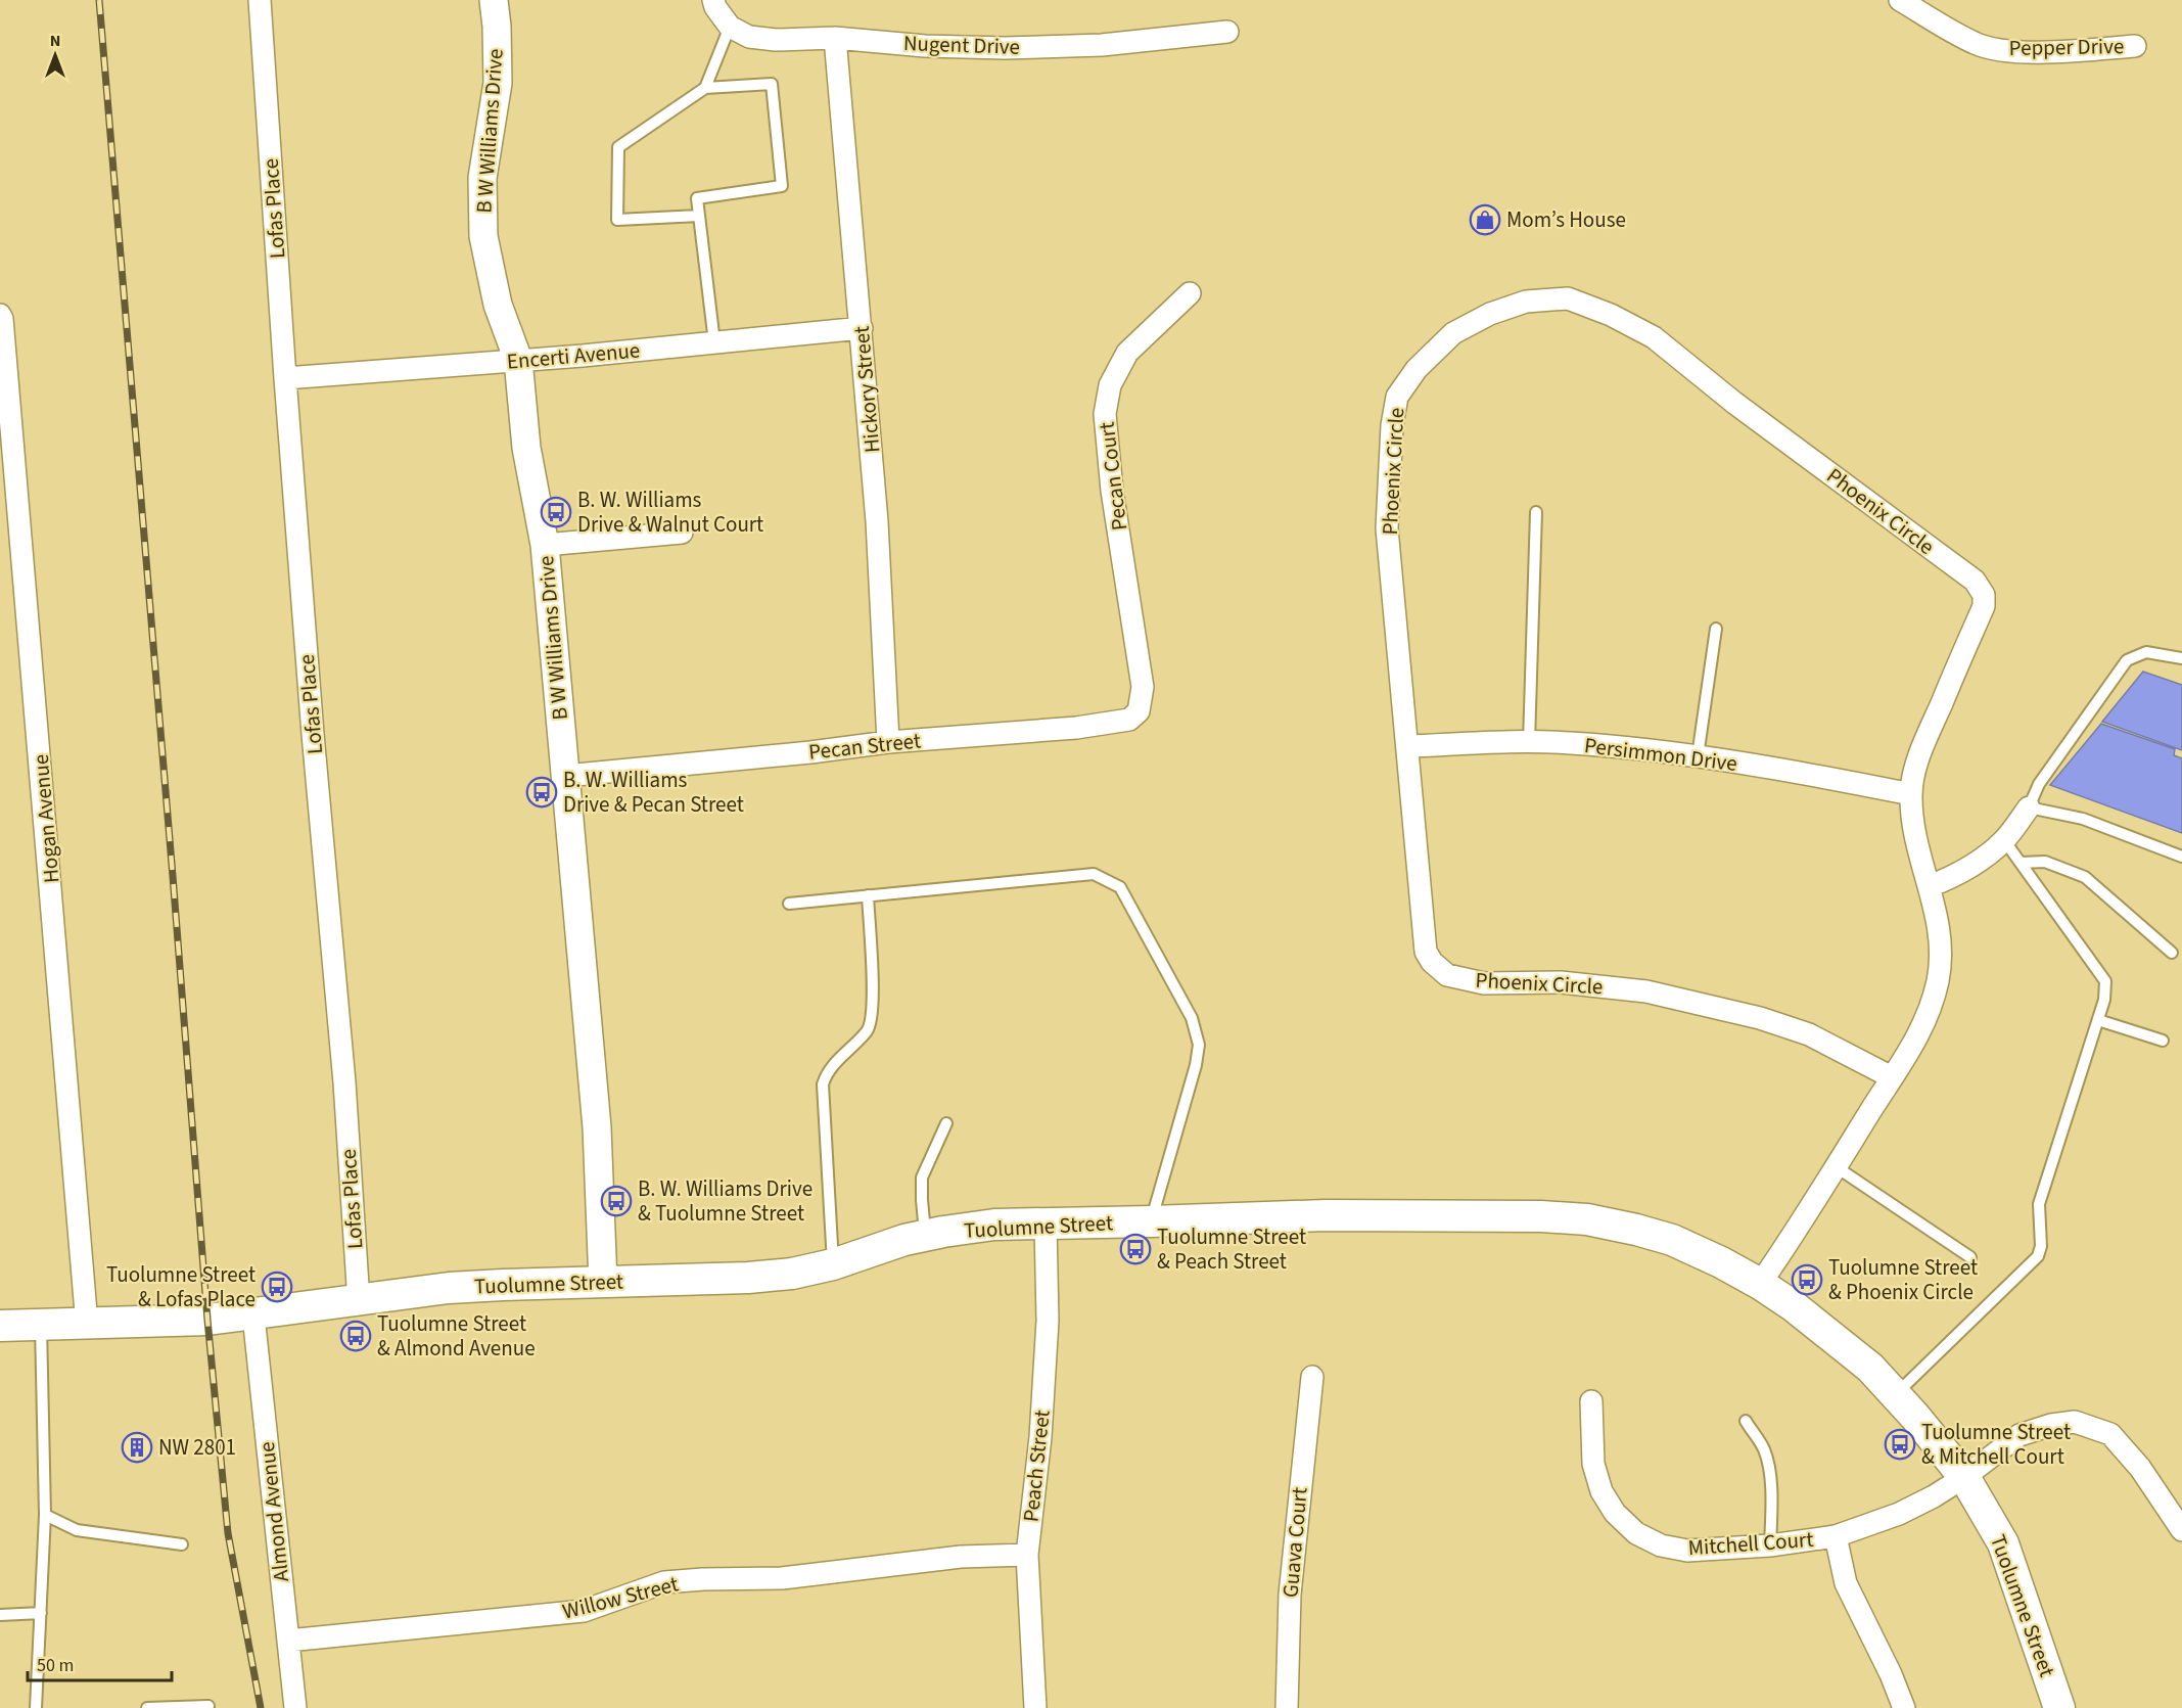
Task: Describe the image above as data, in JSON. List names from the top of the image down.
{
  "streets": {
    "main road": ["Tuolumne Street"],
    "street": [
      "Nugent Drive",
      "Pepper Drive",
      "B W Williams Drive",
      "Lofas Place",
      "Encerti Avenue",
      "Hickory Street",
      "Phoenix Circle",
      "Pecan Court",
      "Pecan Street",
      "Persimmon Drive",
      "Hogan Avenue",
      "Peach Street",
      "Almond Avenue",
      "Guava Court",
      "Mitchell Court",
      "Willow Street"
    ]
  },
  "crossings": [
    ["Nugent Drive", "Hickory Street"],
    ["B W Williams Drive", "Encerti Avenue"],
    ["B W Williams Drive", "Pecan Street"],
    ["B W Williams Drive", "Tuolumne Street"],
    ["Lofas Place", "Encerti Avenue"],
    ["Lofas Place", "Tuolumne Street"],
    ["Encerti Avenue", "Hickory Street"],
    ["Hickory Street", "Pecan Street"],
    ["Phoenix Circle", "Persimmon Drive"],
    ["Phoenix Circle", "Tuolumne Street"],
    ["Pecan Court", "Pecan Street"],
    ["Hogan Avenue", "Tuolumne Street"],
    ["Tuolumne Street", "Peach Street"],
    ["Tuolumne Street", "Almond Avenue"],
    ["Tuolumne Street", "Mitchell Court"],
    ["Peach Street", "Willow Street"],
    ["Almond Avenue", "Willow Street"]
  ],
  "places": {
    "shop": ["Mom’s House"],
    "bus stop": [
      "B. W. Williams Drive & Walnut Court",
      "B. W. Williams Drive & Pecan Street",
      "B. W. Williams Drive & Tuolumne Street",
      "Tuolumne Street & Peach Street",
      "Tuolumne Street & Phoenix Circle",
      "Tuolumne Street & Lofas Place",
      "Tuolumne Street & Almond Avenue",
      "Tuolumne Street & Mitchell Court"
    ],
    "building": ["NW 2801"]
  },
  "scale_bar": "50 m",
  "north": "top"
}
